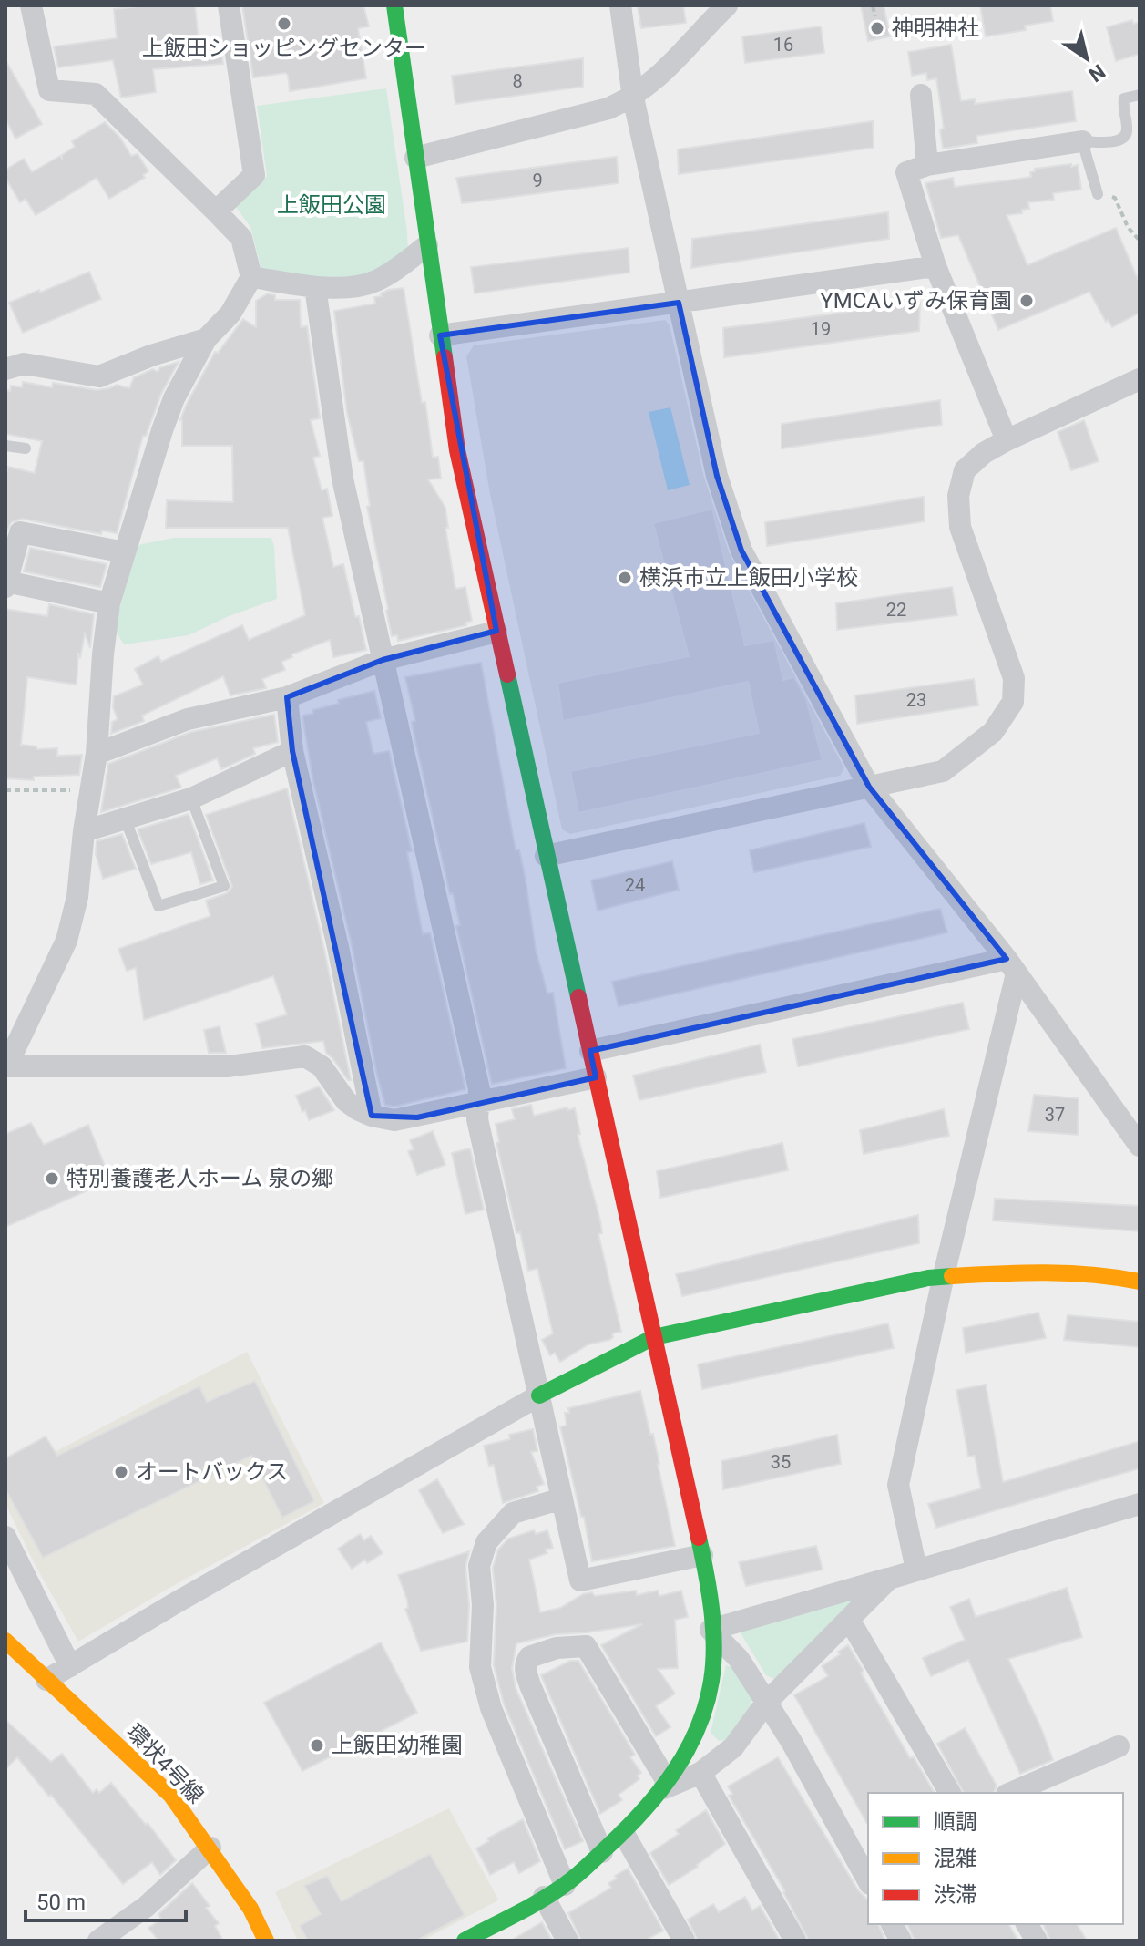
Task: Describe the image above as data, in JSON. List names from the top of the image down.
{
  "streets": {
    "street": ["環状4号線"]
  },
  "parks": ["上飯田公園"],
  "places": [
    "上飯田ショッピングセンター",
    "神明神社",
    "YMCAいずみ保育園",
    "横浜市立上飯田小学校",
    "特別養護老人ホーム 泉の郷",
    "オートバックス",
    "上飯田幼稚園"
  ],
  "house_numbers": [
    "16",
    "8",
    "9",
    "19",
    "22",
    "23",
    "24",
    "37",
    "35"
  ],
  "legend": ["順調", "混雑", "渋滞"],
  "scale_bar": "50 m",
  "north": "bottom right"
}
